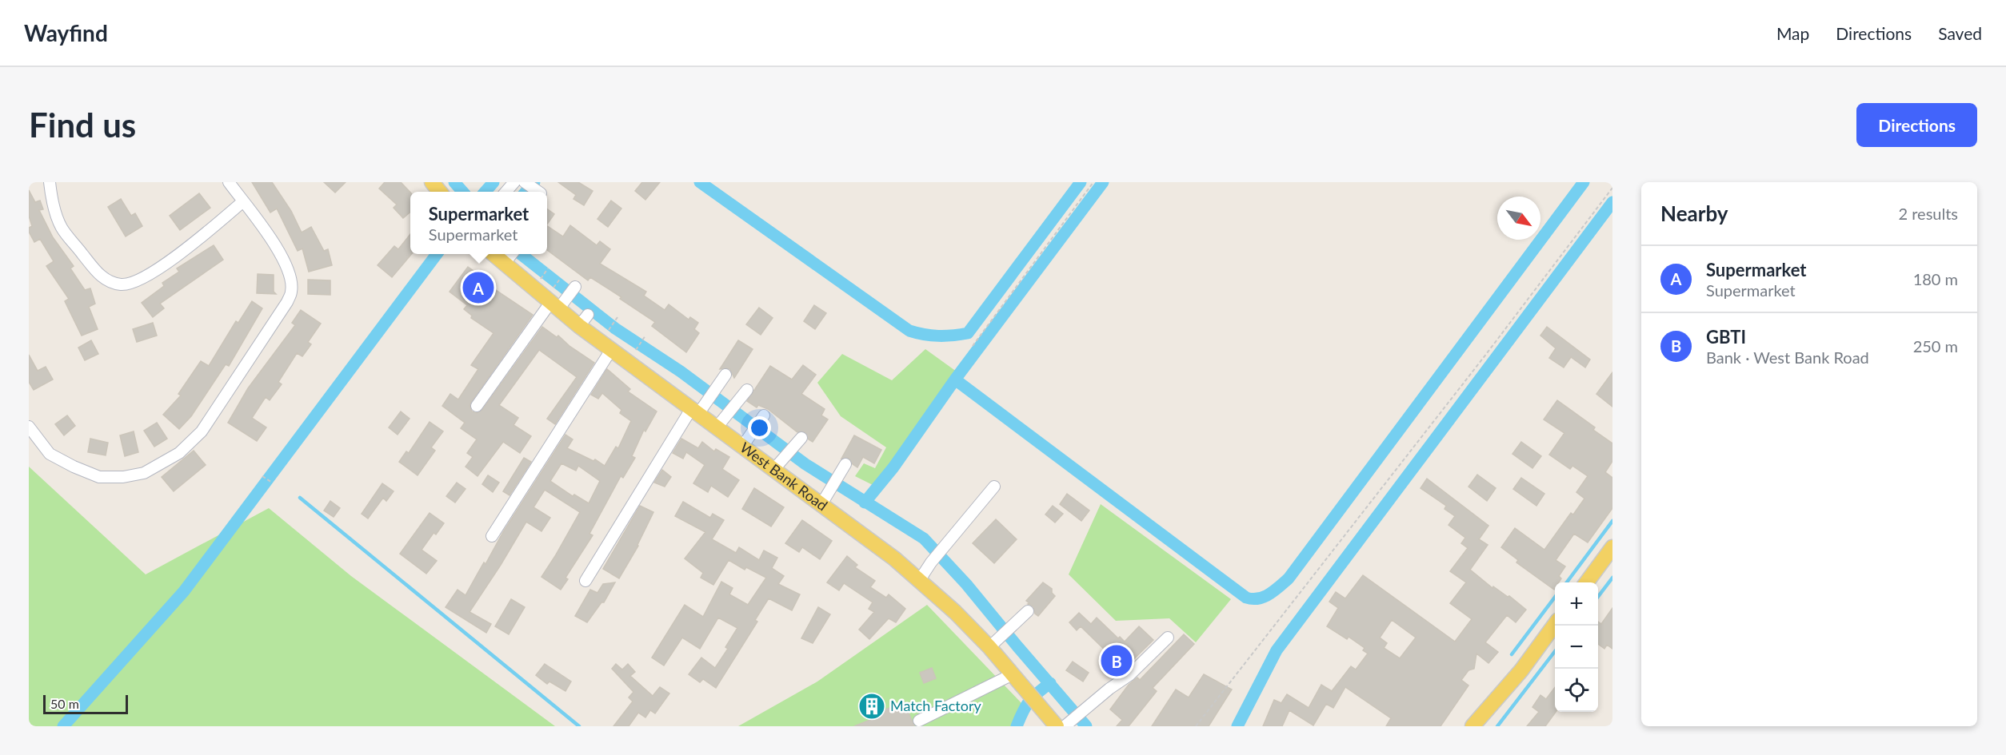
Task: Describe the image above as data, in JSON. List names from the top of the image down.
{
  "streets": {
    "main road": ["West Bank Road"]
  },
  "places": {
    "building": ["Match Factory"]
  },
  "scale_bar": "50 m",
  "north": "bottom right",
  "page": {
    "header": "Wayfind",
    "nav": ["Map", "Directions", "Saved"],
    "buttons": "Directions",
    "title": "Find us",
    "heading": ["Nearby", "2 results"],
    "popup": ["Supermarket", "Supermarket"],
    "list": [
      {
        "mark": "A",
        "name": "Supermarket",
        "note": "Supermarket",
        "value": "180 m"
      },
      {
        "mark": "B",
        "name": "GBTI",
        "note": "Bank · West Bank Road",
        "value": "250 m"
      }
    ],
    "pins": ["A", "B"],
    "map_buttons": ["+", "−"],
    "scale": "50 m"
  }
}
